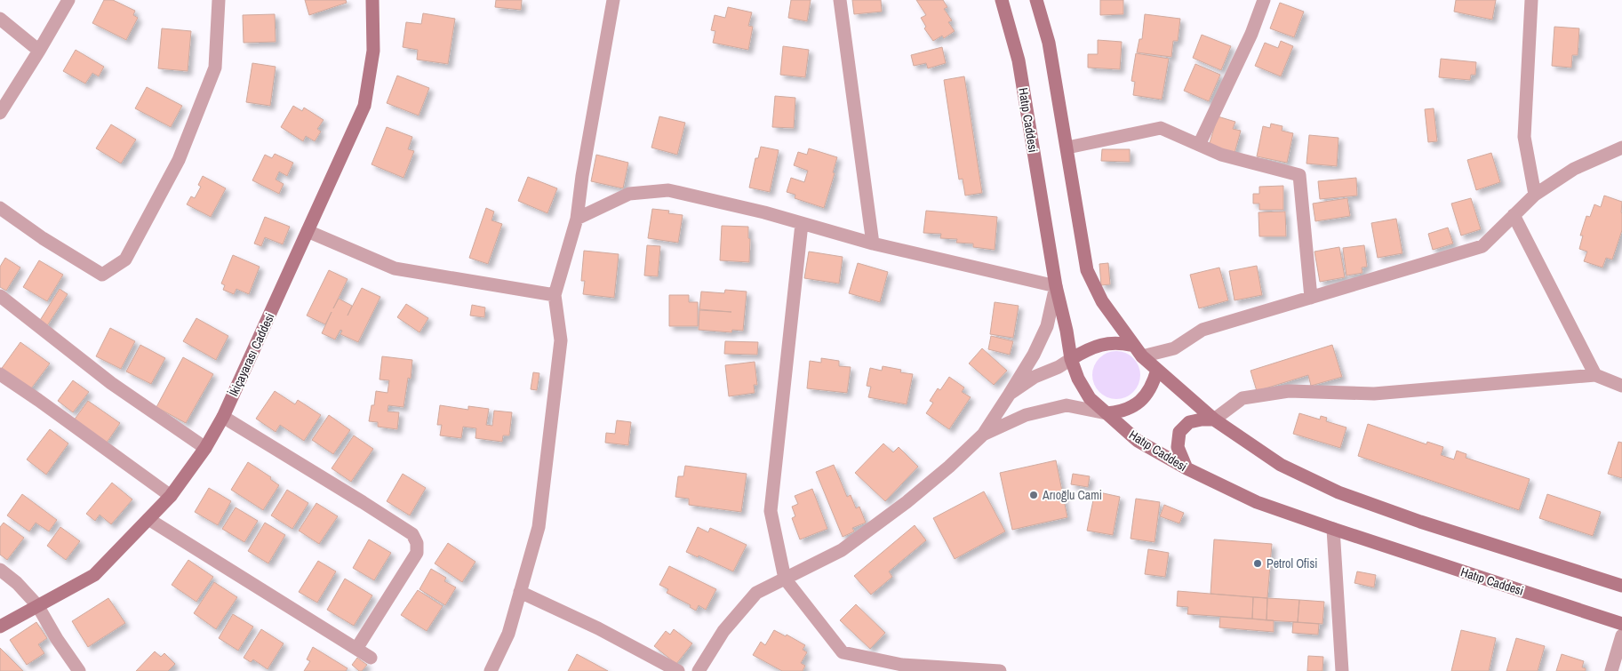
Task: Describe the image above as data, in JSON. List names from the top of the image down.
{
  "streets": {
    "main road": ["Hatıp Caddesi", "İkiçayarası Caddesi"]
  },
  "places": ["Arıoğlu Cami", "Petrol Ofisi"]
}
